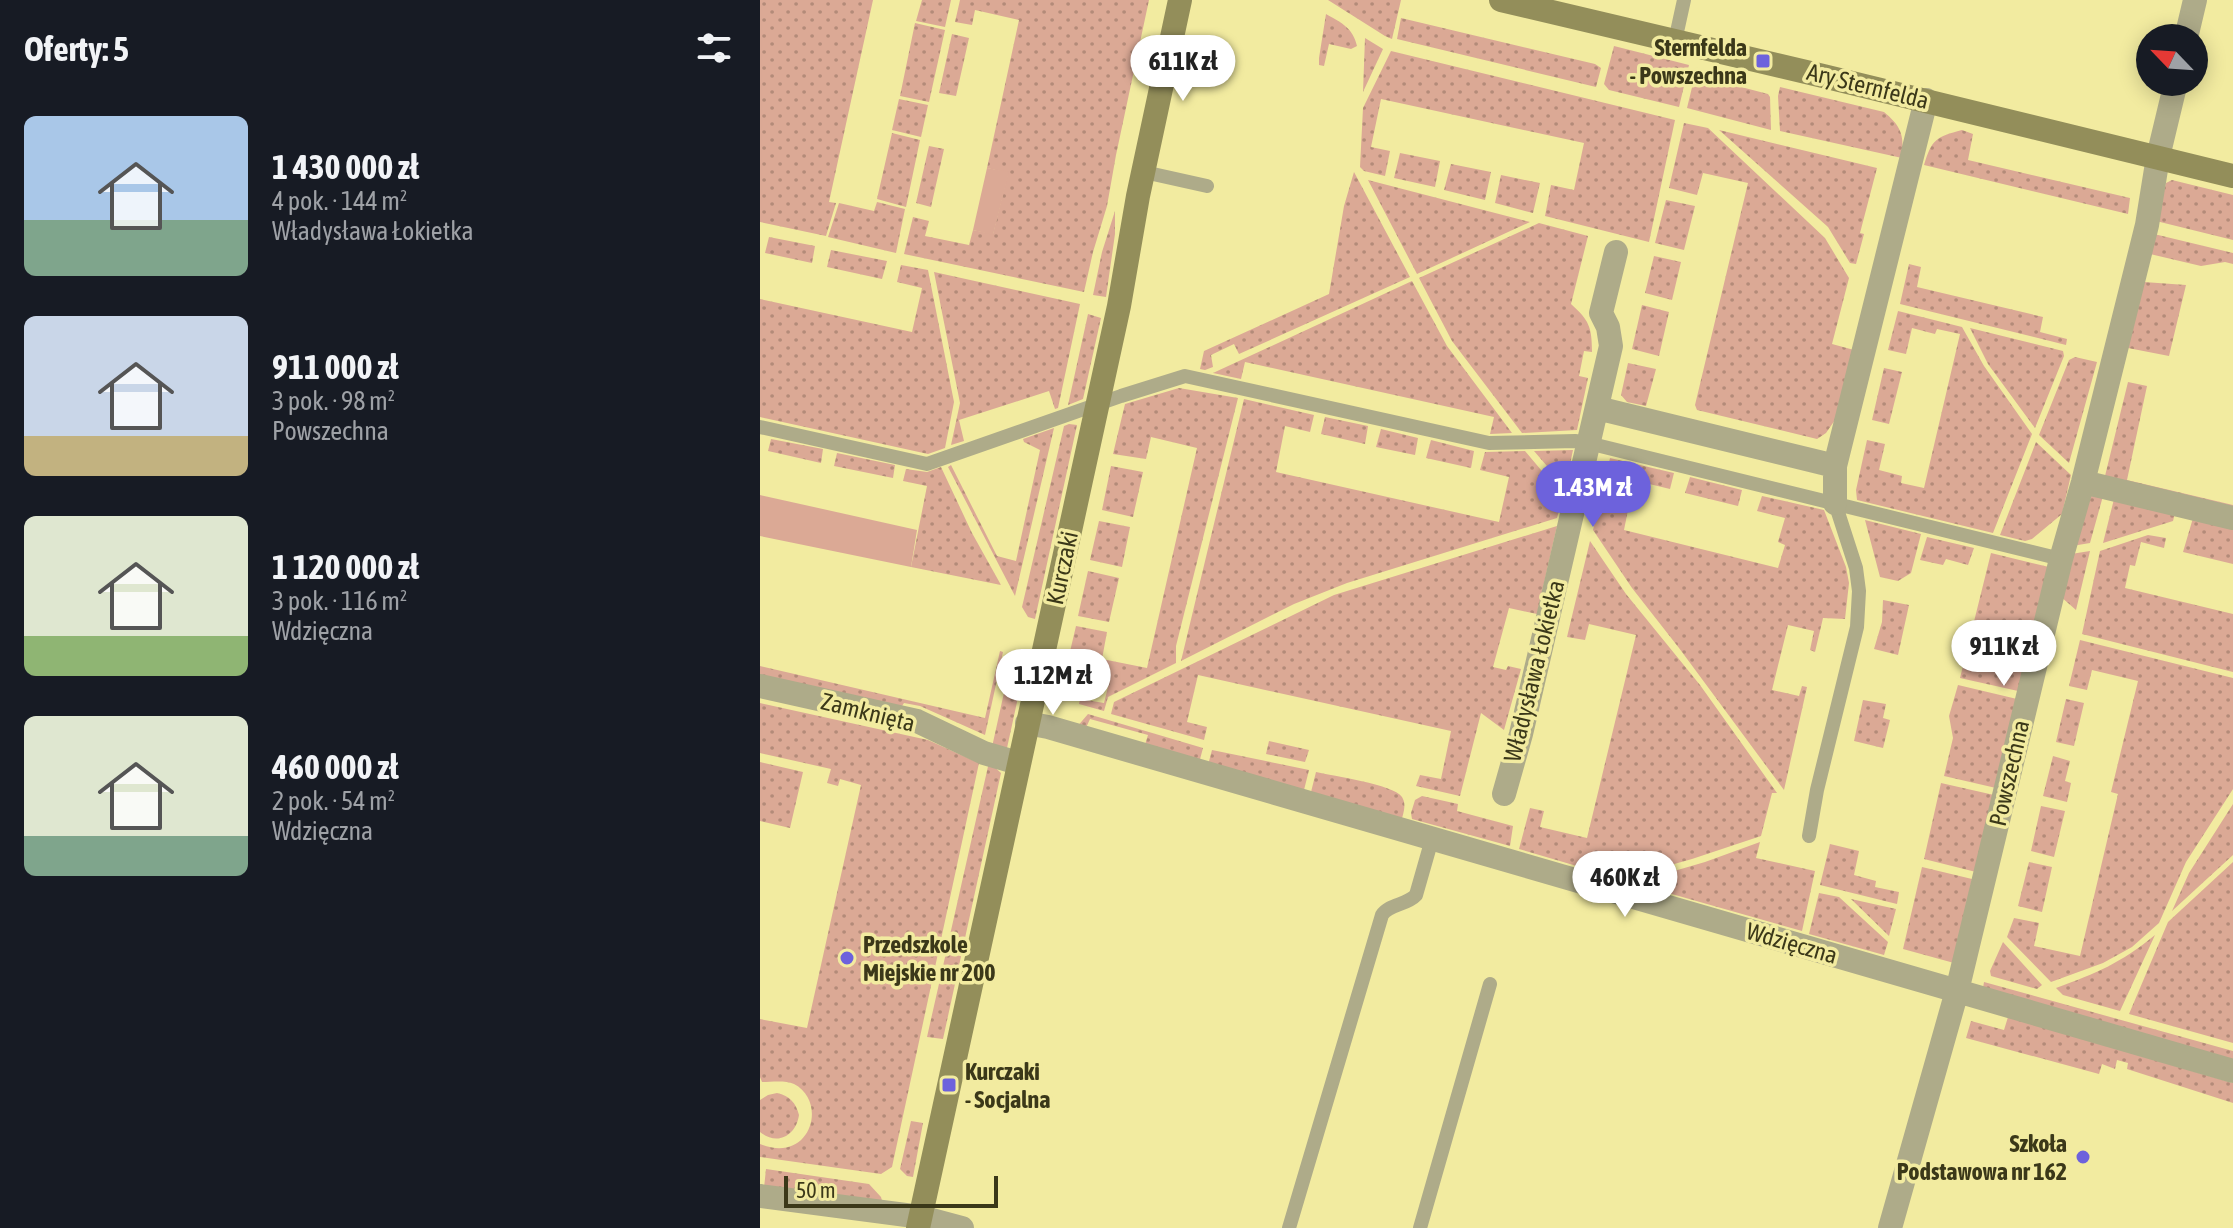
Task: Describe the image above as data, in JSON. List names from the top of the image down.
{
  "streets": {
    "street": [
      "Ary Sternfelda",
      "Kurczaki",
      "Władysława Łokietka",
      "Zamknięta",
      "Powszechna",
      "Wdzięczna"
    ]
  },
  "crossings": [
    ["Ary Sternfelda", "Powszechna"],
    ["Kurczaki", "Zamknięta"],
    ["Kurczaki", "Wdzięczna"],
    ["Powszechna", "Wdzięczna"]
  ],
  "places": {
    "transit": ["Sternfelda - Powszechna", "Kurczaki - Socjalna"],
    "other": ["Przedszkole Miejskie nr 200", "Szkoła Podstawowa nr 162"]
  },
  "scale_bar": "50 m",
  "north": "top left",
  "page": {
    "heading": "Oferty: 5",
    "price": [
      "611K zł",
      "1.43M zł",
      "911K zł",
      "1.12M zł",
      "460K zł"
    ],
    "list": [
      {
        "name": "1 430 000 zł",
        "note": "4 pok. · 144 m² · Władysława Łokietka"
      },
      {
        "name": "911 000 zł",
        "note": "3 pok. · 98 m² · Powszechna"
      },
      {
        "name": "1 120 000 zł",
        "note": "3 pok. · 116 m² · Wdzięczna"
      },
      {
        "name": "460 000 zł",
        "note": "2 pok. · 54 m² · Wdzięczna"
      }
    ],
    "scale": "50 m"
  }
}
